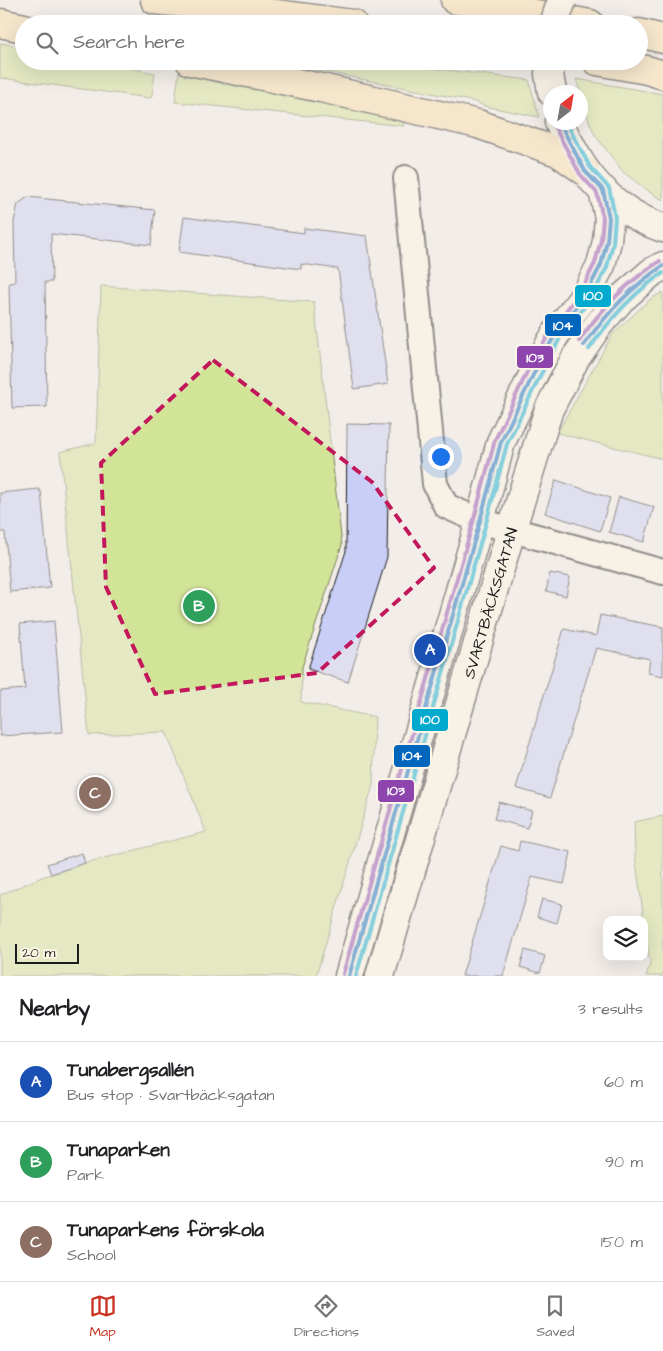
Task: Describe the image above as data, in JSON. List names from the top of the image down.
{
  "streets": {
    "street": ["SVARTBÄCKSGATAN"]
  },
  "lines": ["transit line 104", "transit line 100", "transit line 103"],
  "scale_bar": "20 m",
  "north": "top right",
  "page": {
    "search": "Search here",
    "pins": ["B", "A", "C"],
    "scale": "20 m",
    "heading": ["Nearby", "3 results"],
    "list": [
      {
        "mark": "A",
        "name": "Tunabergsallén",
        "note": "Bus stop · Svartbäcksgatan",
        "value": "60 m"
      },
      {
        "mark": "B",
        "name": "Tunaparken",
        "note": "Park",
        "value": "90 m"
      },
      {
        "mark": "C",
        "name": "Tunaparkens förskola",
        "note": "School",
        "value": "150 m"
      }
    ],
    "nav": ["Map", "Directions", "Saved"]
  }
}
